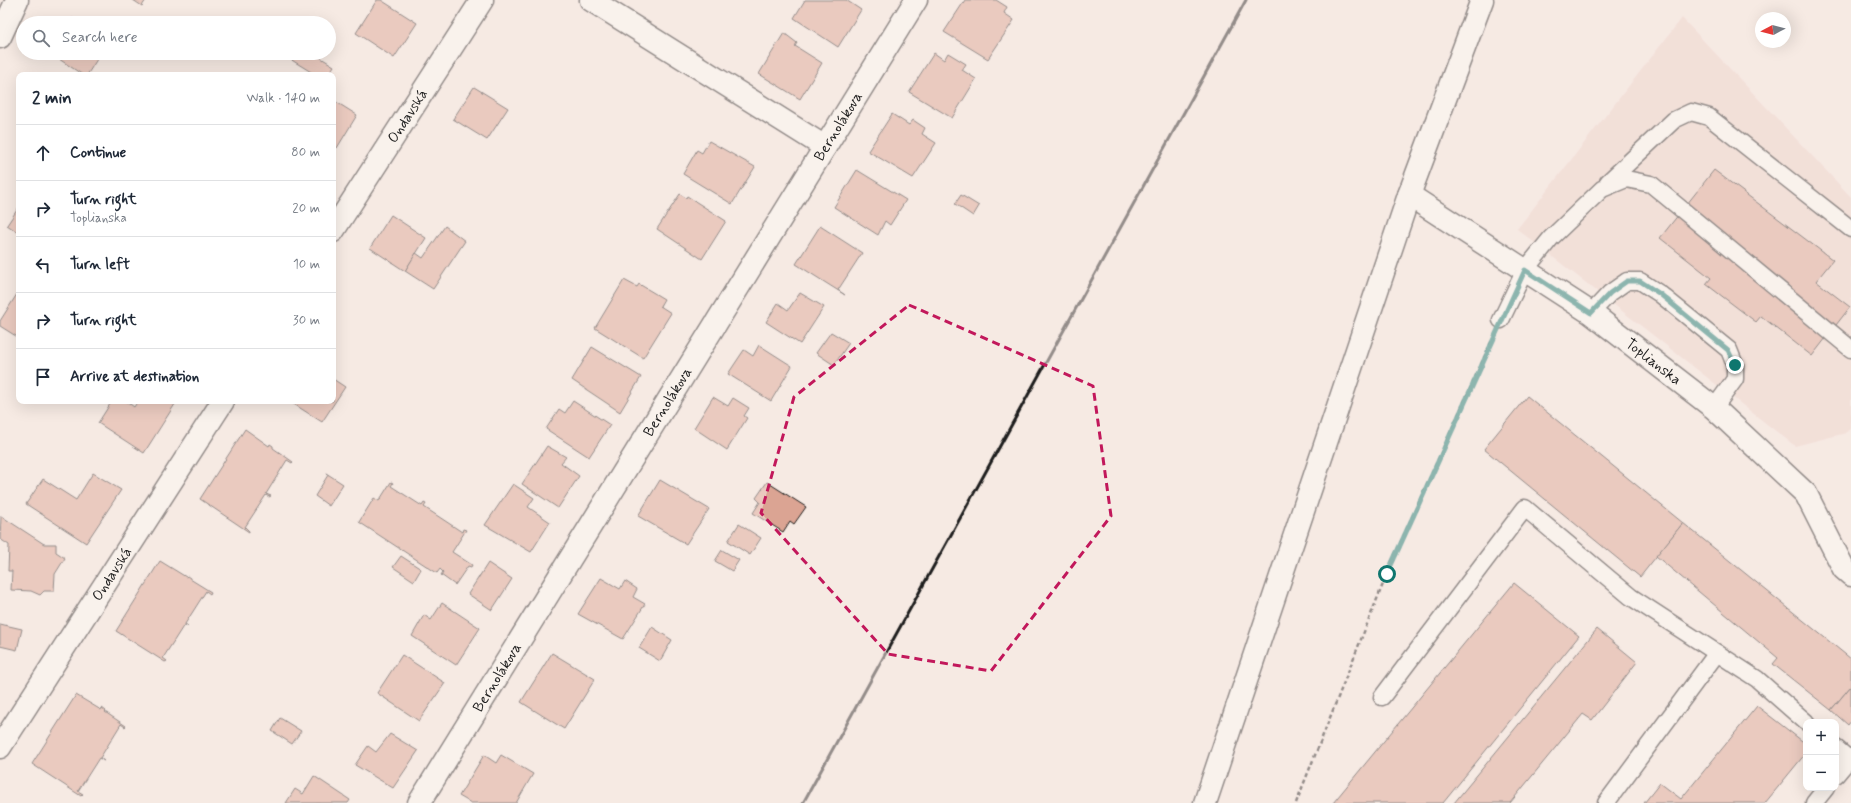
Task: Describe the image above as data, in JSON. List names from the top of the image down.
{
  "streets": {
    "street": ["Ondavská", "Bernolákova", "Toplianska"]
  },
  "north": "left",
  "page": {
    "search": "Search here",
    "heading": ["2 min", "Walk · 140 m"],
    "list": [
      ["Continue", "80 m"],
      ["Turn right", "Toplianska", "20 m"],
      ["Turn left", "10 m"],
      ["Turn right", "30 m"],
      "Arrive at destination"
    ],
    "map_buttons": ["+", "−"]
  }
}
